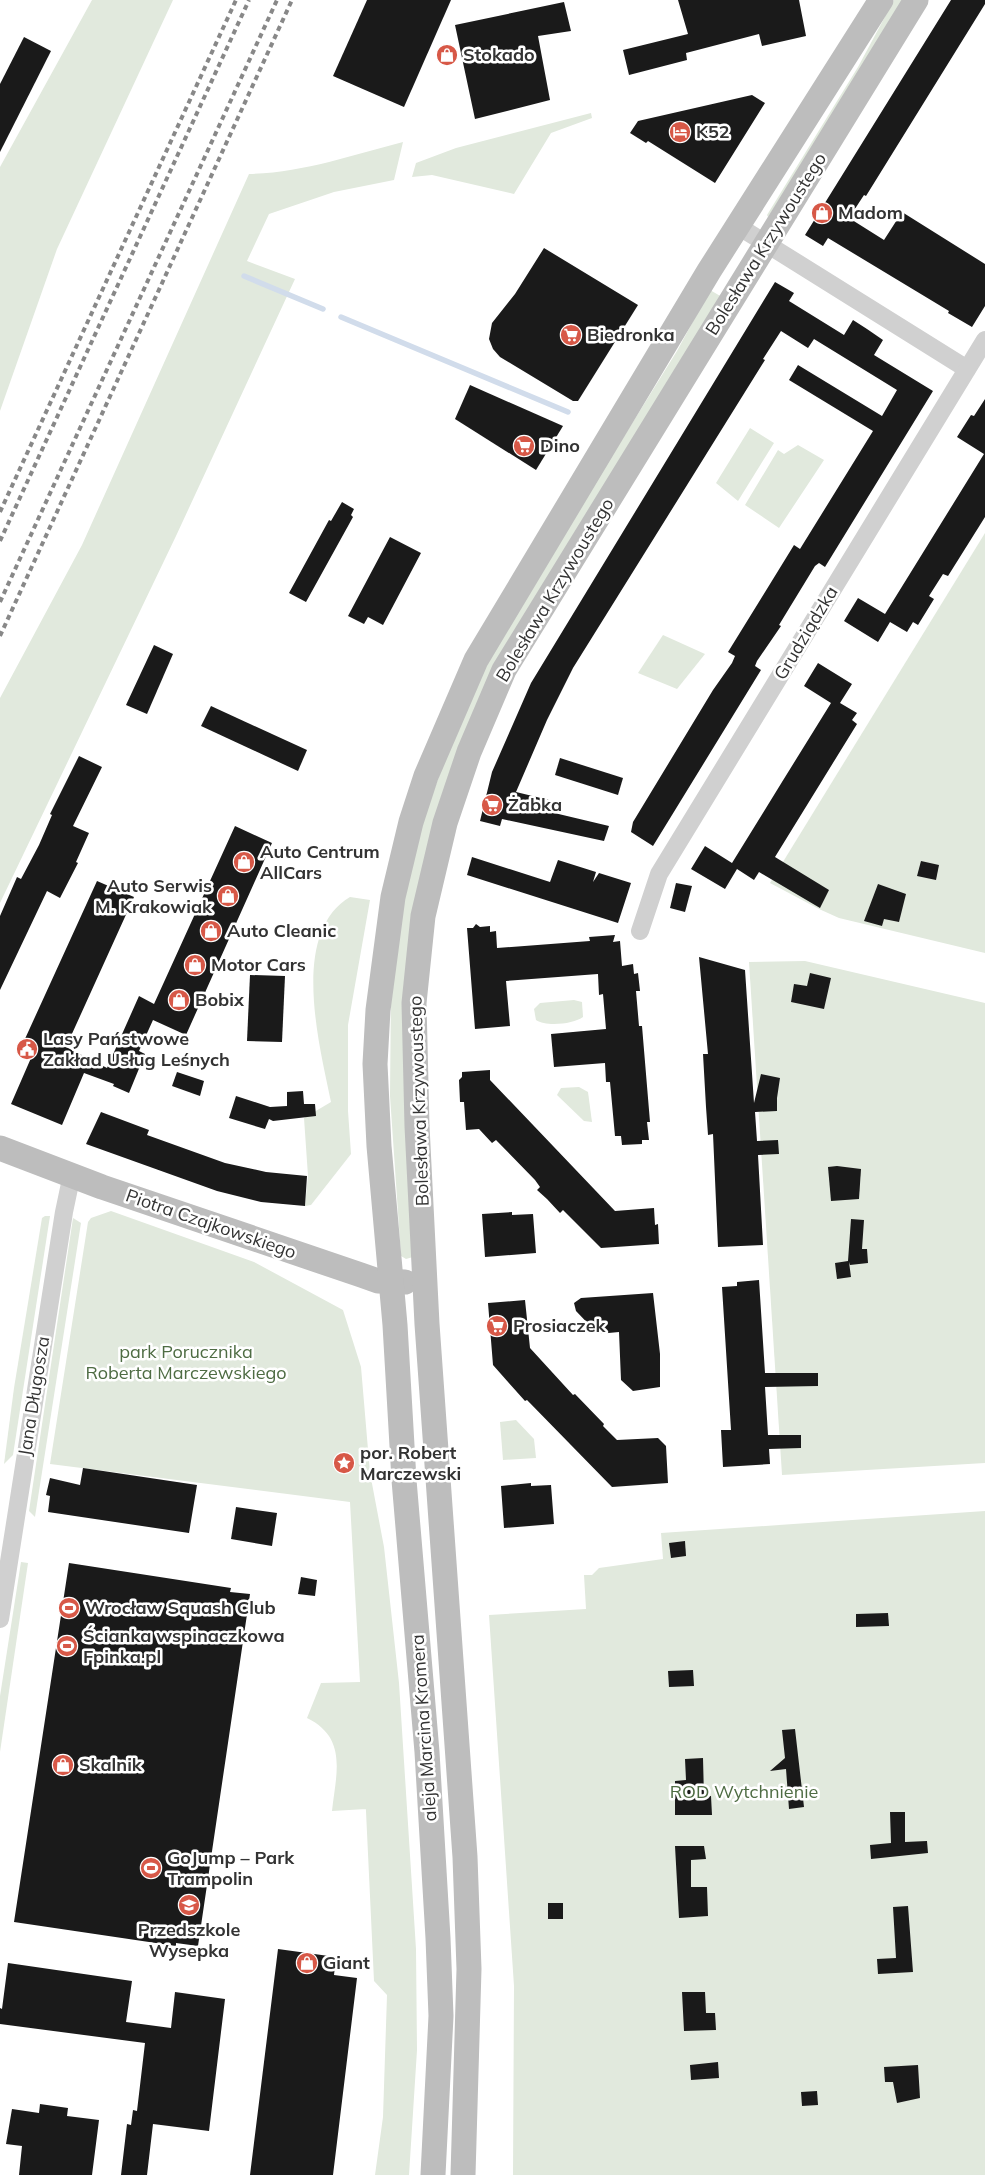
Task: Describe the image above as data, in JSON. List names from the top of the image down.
{
  "streets": {
    "main road": ["Bolesława Krzywoustego", "Piotra Czajkowskiego", "aleja Marcina Kromera"],
    "street": ["Grudziądzka", "Jana Długosza"]
  },
  "crossings": [
    ["Bolesława Krzywoustego", "Piotra Czajkowskiego"],
    ["Bolesława Krzywoustego", "aleja Marcina Kromera"],
    ["Piotra Czajkowskiego", "Jana Długosza"],
    ["Piotra Czajkowskiego", "aleja Marcina Kromera"]
  ],
  "parks": ["park Porucznika Roberta Marczewskiego", "ROD Wytchnienie"],
  "places": {
    "shop": [
      "Stokado",
      "Madom",
      "Auto Centrum AllCars",
      "Auto Serwis M. Krakowiak",
      "Auto Cleanic",
      "Motor Cars",
      "Bobix",
      "Skalnik",
      "Giant"
    ],
    "hotel": ["K52"],
    "supermarket": [
      "Biedronka",
      "Dino",
      "Żabka",
      "Prosiaczek"
    ],
    "public building": ["Lasy Państwowe Zakład Usług Leśnych"],
    "place": ["por. Robert Marczewski"],
    "sports": ["Wrocław Squash Club", "Ścianka wspinaczkowa Fpinka.pl", "GoJump – Park Trampolin"],
    "school or university": ["Przedszkole Wysepka"]
  }
}
